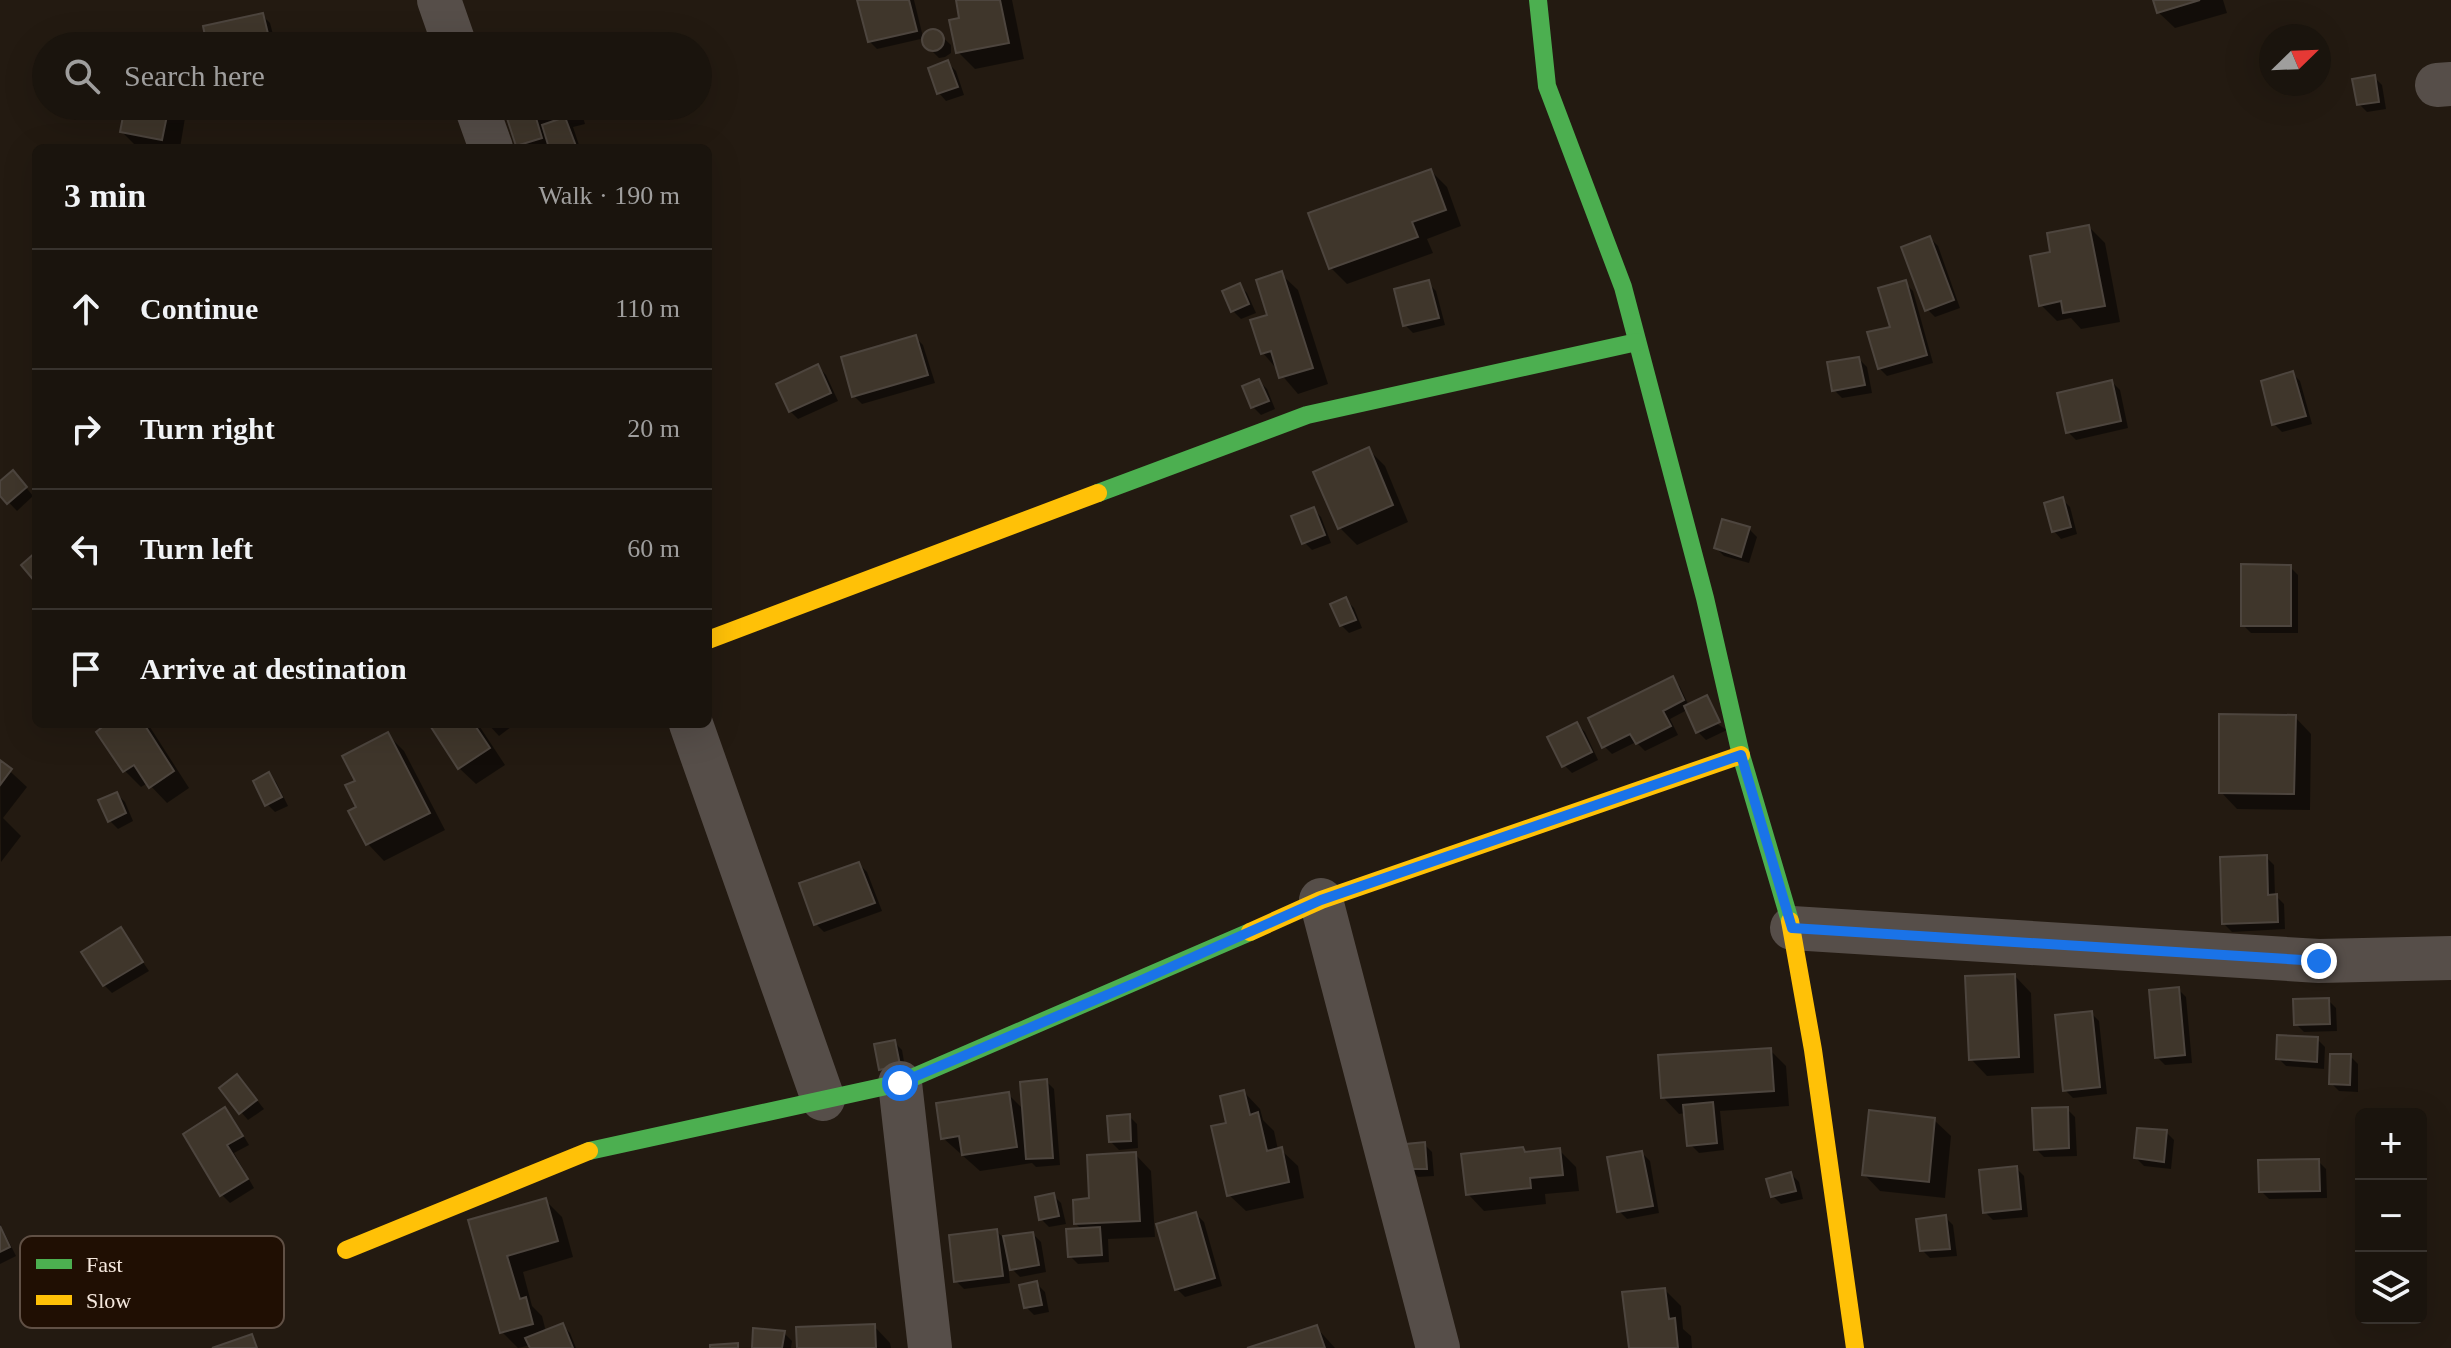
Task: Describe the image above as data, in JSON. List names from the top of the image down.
{
  "legend": ["Fast", "Slow"],
  "north": "top right",
  "page": {
    "search": "Search here",
    "heading": ["3 min", "Walk · 190 m"],
    "list": [
      ["Continue", "110 m"],
      ["Turn right", "20 m"],
      ["Turn left", "60 m"],
      "Arrive at destination"
    ],
    "map_buttons": ["+", "−"]
  }
}
